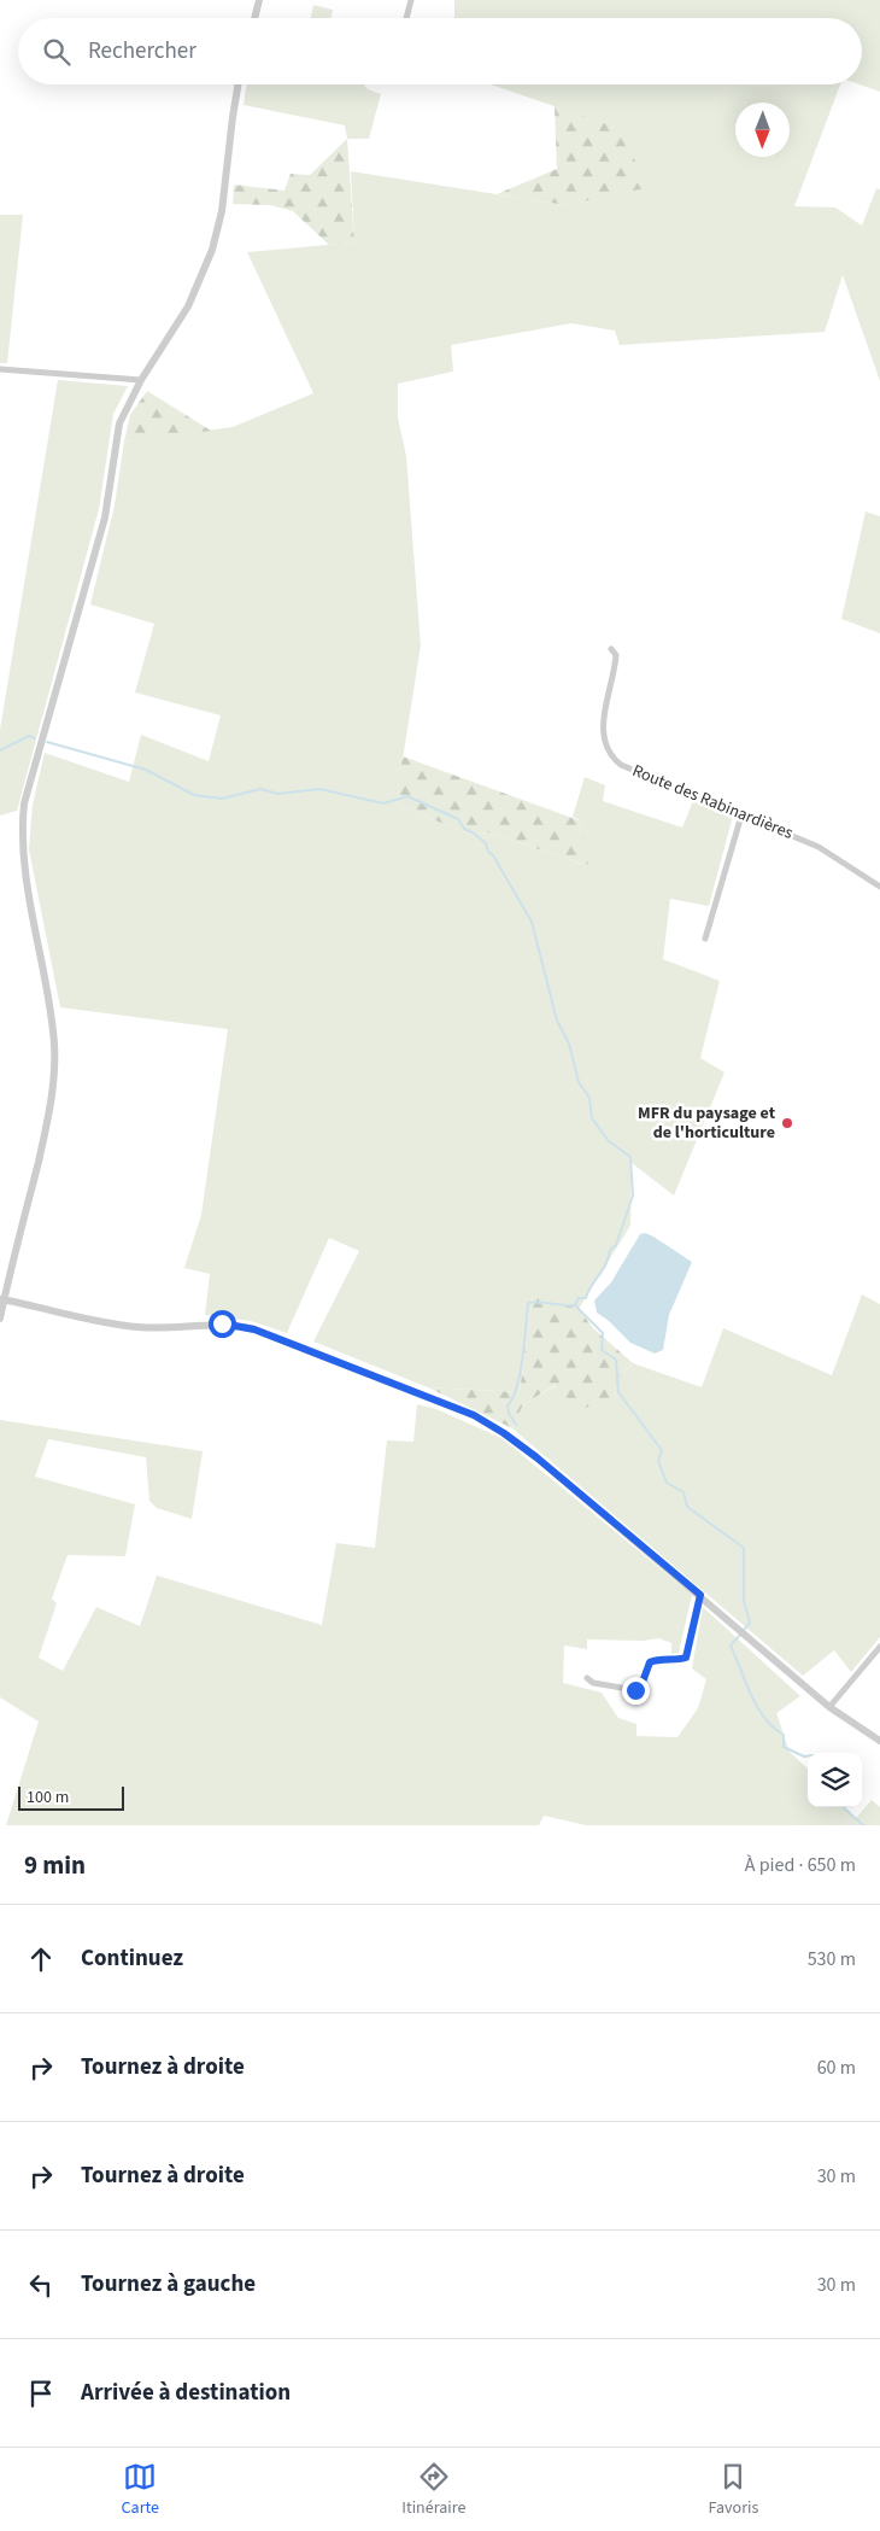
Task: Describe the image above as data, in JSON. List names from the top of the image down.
{
  "streets": {
    "street": ["Route des Rabinardières"]
  },
  "places": ["MFR du paysage et de l'horticulture"],
  "scale_bar": "100 m",
  "north": "bottom",
  "page": {
    "search": "Rechercher",
    "scale": "100 m",
    "heading": ["9 min", "À pied · 650 m"],
    "list": [
      ["Continuez", "530 m"],
      ["Tournez à droite", "60 m"],
      ["Tournez à droite", "30 m"],
      ["Tournez à gauche", "30 m"],
      "Arrivée à destination"
    ],
    "nav": ["Carte", "Itinéraire", "Favoris"]
  }
}
